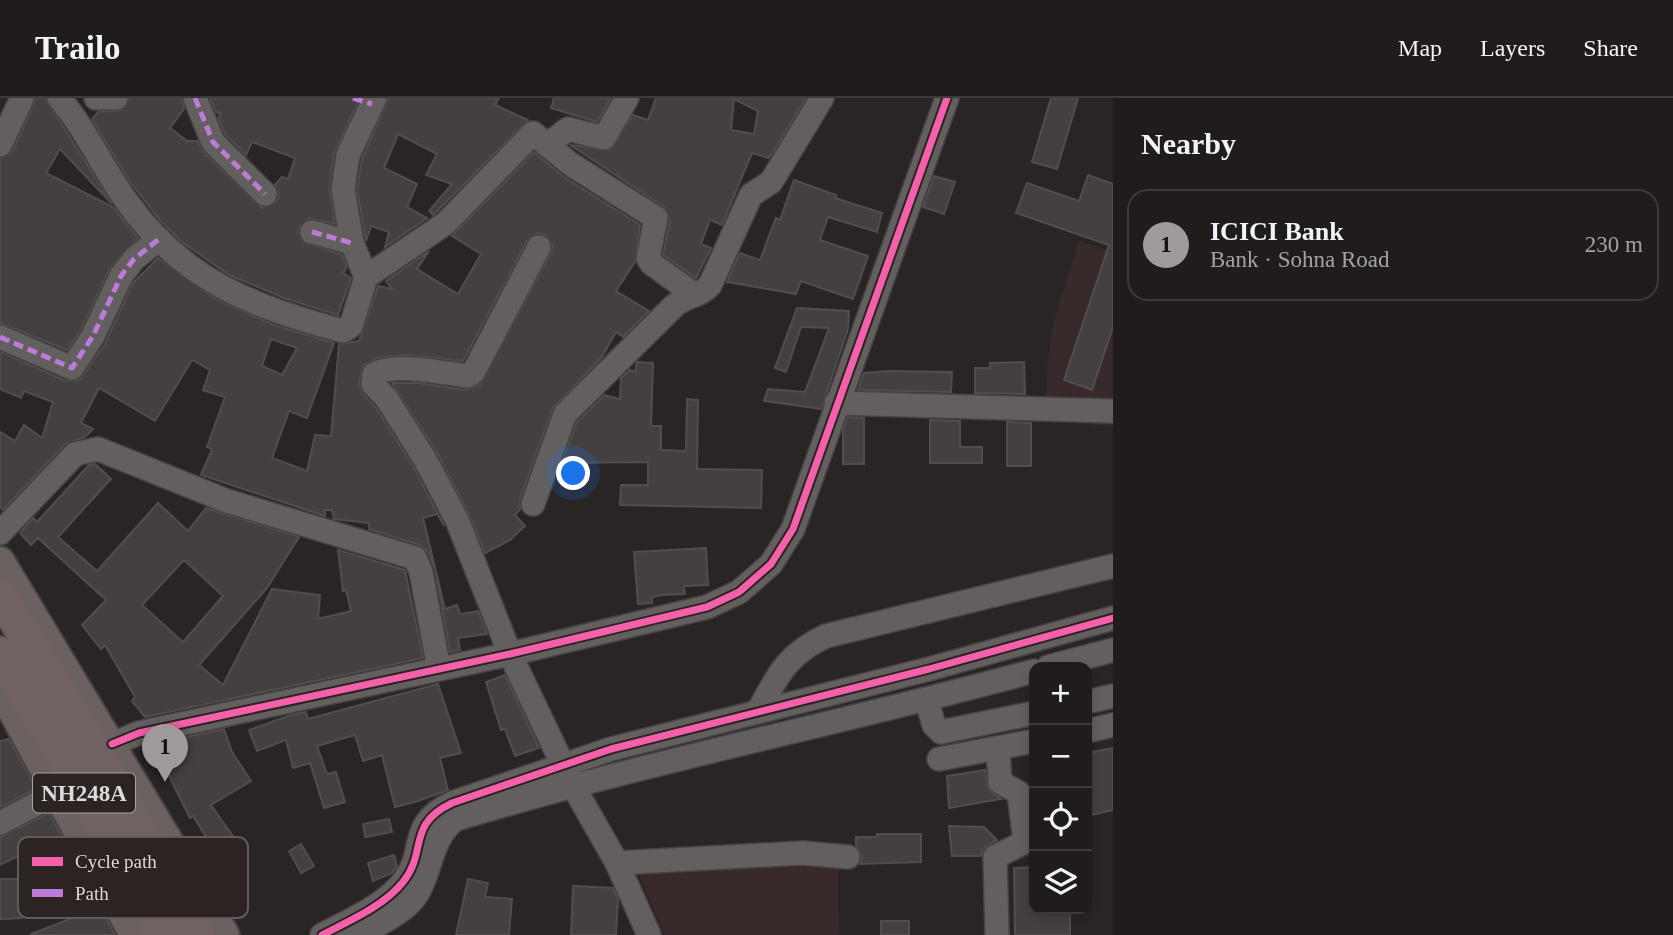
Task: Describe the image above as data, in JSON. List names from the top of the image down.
{
  "streets": {
    "highway": ["NH248A"]
  },
  "legend": ["Cycle path", "Path"],
  "page": {
    "header": "Trailo",
    "nav": ["Map", "Layers", "Share"],
    "heading": "Nearby",
    "list": [
      {
        "mark": "1",
        "name": "ICICI Bank",
        "note": "Bank · Sohna Road",
        "value": "230 m"
      }
    ],
    "map_buttons": ["+", "−"],
    "pins": "1"
  }
}
